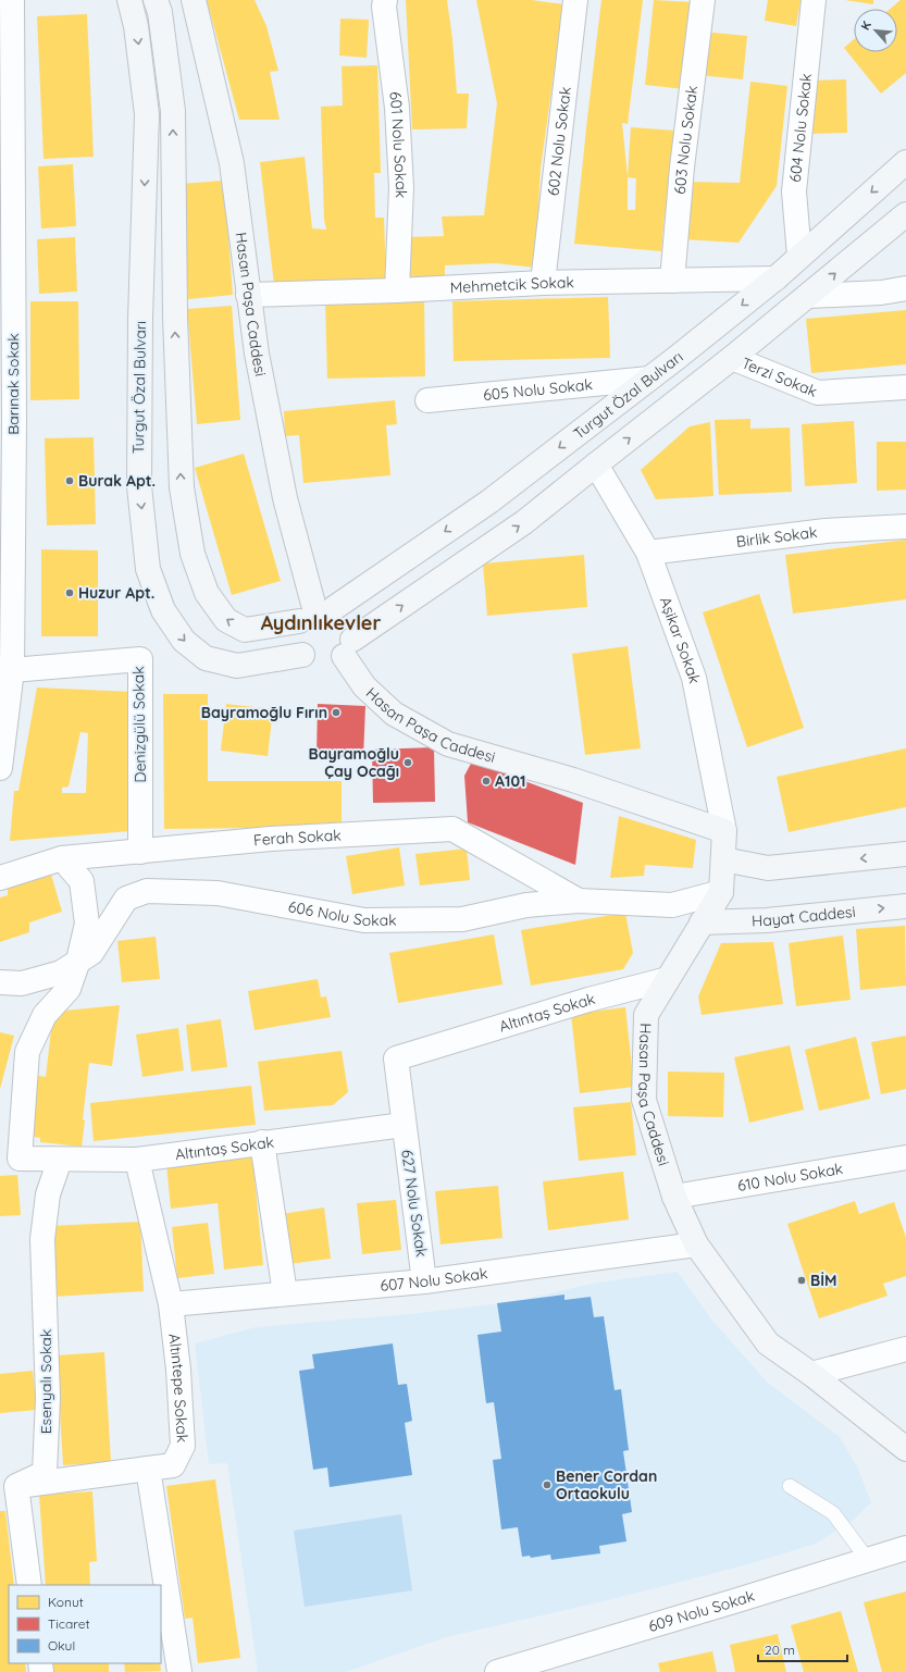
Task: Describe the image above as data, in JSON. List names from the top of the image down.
{
  "streets": {
    "street": [
      "604 Nolu Sokak",
      "603 Nolu Sokak",
      "602 Nolu Sokak",
      "601 Nolu Sokak",
      "Mehmetcik Sokak",
      "Hasan Paşa Caddesi",
      "Terzi Sokak",
      "Barınak Sokak",
      "Turgut Özal Bulvarı",
      "605 Nolu Sokak",
      "Birlik Sokak",
      "Aşikar Sokak",
      "Denizgülü Sokak",
      "Ferah Sokak",
      "606 Nolu Sokak",
      "Hayat Caddesi",
      "Altıntaş Sokak",
      "610 Nolu Sokak",
      "627 Nolu Sokak",
      "607 Nolu Sokak",
      "Esenyalı Sokak",
      "Altıntepe Sokak",
      "609 Nolu Sokak"
    ]
  },
  "crossings": [
    ["604 Nolu Sokak", "Turgut Özal Bulvarı"],
    ["603 Nolu Sokak", "Mehmetcik Sokak"],
    ["602 Nolu Sokak", "Mehmetcik Sokak"],
    ["601 Nolu Sokak", "Mehmetcik Sokak"],
    ["Mehmetcik Sokak", "Hasan Paşa Caddesi"],
    ["Mehmetcik Sokak", "Turgut Özal Bulvarı"],
    ["Hasan Paşa Caddesi", "Turgut Özal Bulvarı"],
    ["Hasan Paşa Caddesi", "Aşikar Sokak"],
    ["Hasan Paşa Caddesi", "606 Nolu Sokak"],
    ["Hasan Paşa Caddesi", "Hayat Caddesi"],
    ["Hasan Paşa Caddesi", "Altıntaş Sokak"],
    ["Hasan Paşa Caddesi", "610 Nolu Sokak"],
    ["Hasan Paşa Caddesi", "607 Nolu Sokak"],
    ["Barınak Sokak", "Denizgülü Sokak"],
    ["Turgut Özal Bulvarı", "605 Nolu Sokak"],
    ["Birlik Sokak", "Aşikar Sokak"],
    ["Denizgülü Sokak", "Ferah Sokak"],
    ["Ferah Sokak", "606 Nolu Sokak"],
    ["Ferah Sokak", "Altıntaş Sokak"],
    ["606 Nolu Sokak", "Altıntaş Sokak"],
    ["Altıntaş Sokak", "627 Nolu Sokak"],
    ["Altıntaş Sokak", "Esenyalı Sokak"],
    ["Altıntaş Sokak", "Altıntepe Sokak"],
    ["627 Nolu Sokak", "607 Nolu Sokak"],
    ["607 Nolu Sokak", "Altıntepe Sokak"]
  ],
  "districts": ["Aydınlıkevler"],
  "places": [
    "Burak Apt.",
    "Huzur Apt.",
    "Bayramoğlu Fırın",
    "Bayramoğlu Çay Ocağı",
    "A101",
    "BİM",
    "Bener Cordan Ortaokulu"
  ],
  "legend": ["Konut", "Ticaret", "Okul"],
  "scale_bar": "20 m",
  "north": "top left"
}
